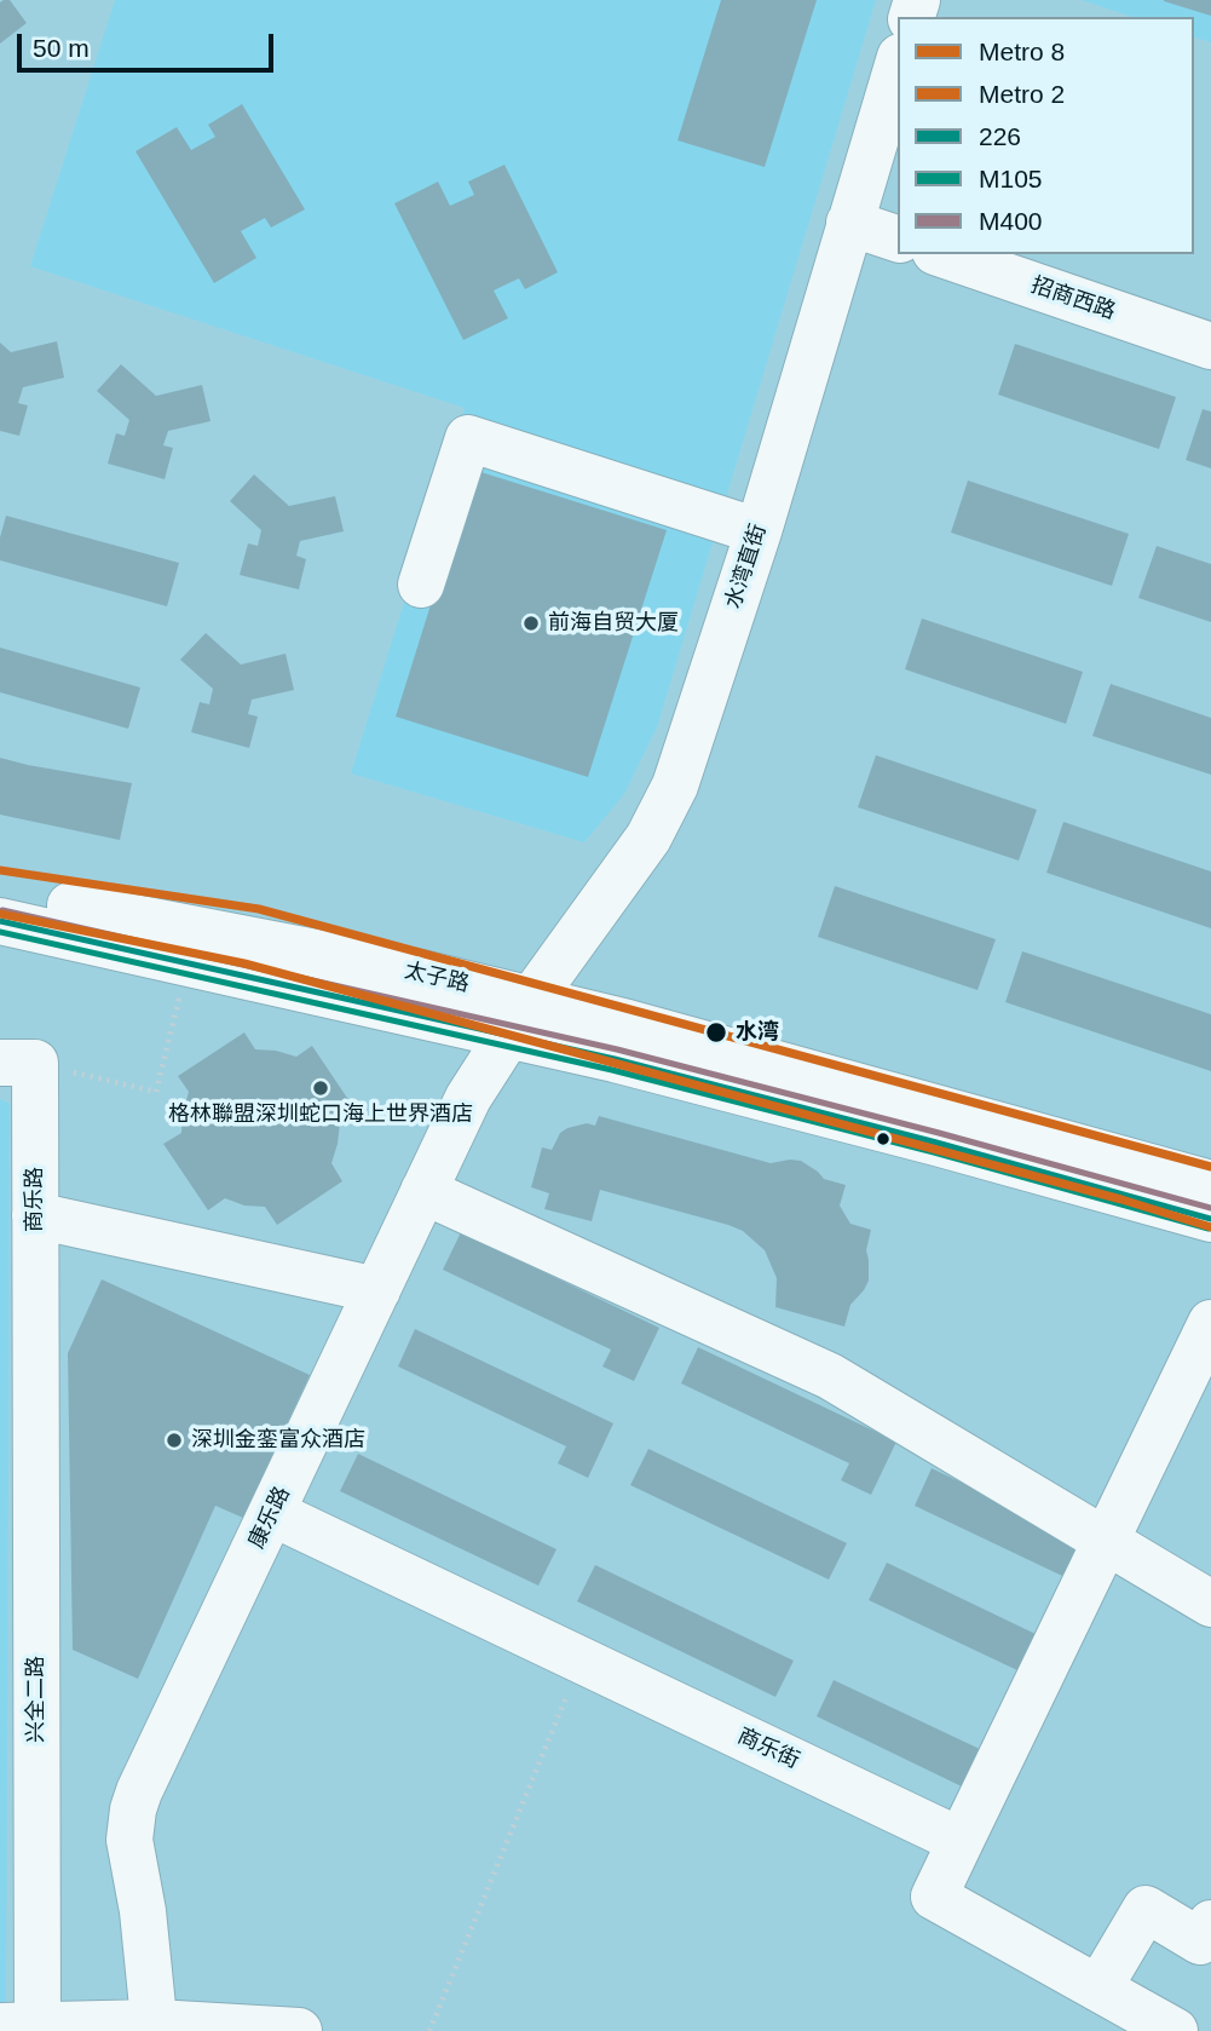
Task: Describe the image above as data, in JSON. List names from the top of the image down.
{
  "streets": {
    "street": [
      "招商西路",
      "水湾直街",
      "太子路",
      "商乐路",
      "康乐路",
      "兴全二路",
      "商乐街"
    ]
  },
  "crossings": [
    ["水湾直街", "太子路"],
    ["水湾直街", "康乐路"],
    ["太子路", "康乐路"],
    ["商乐路", "兴全二路"],
    ["康乐路", "商乐街"]
  ],
  "places": [
    "前海自贸大厦",
    "水湾",
    "格林聯盟深圳蛇口海上世界酒店",
    "深圳金銮富众酒店"
  ],
  "lines": [
    "metro line 2",
    "transit line M400",
    "metro line 8",
    "transit line 226",
    "transit line M105"
  ],
  "legend": [
    "Metro 8",
    "Metro 2",
    "226",
    "M105",
    "M400"
  ],
  "scale_bar": "50 m"
}
